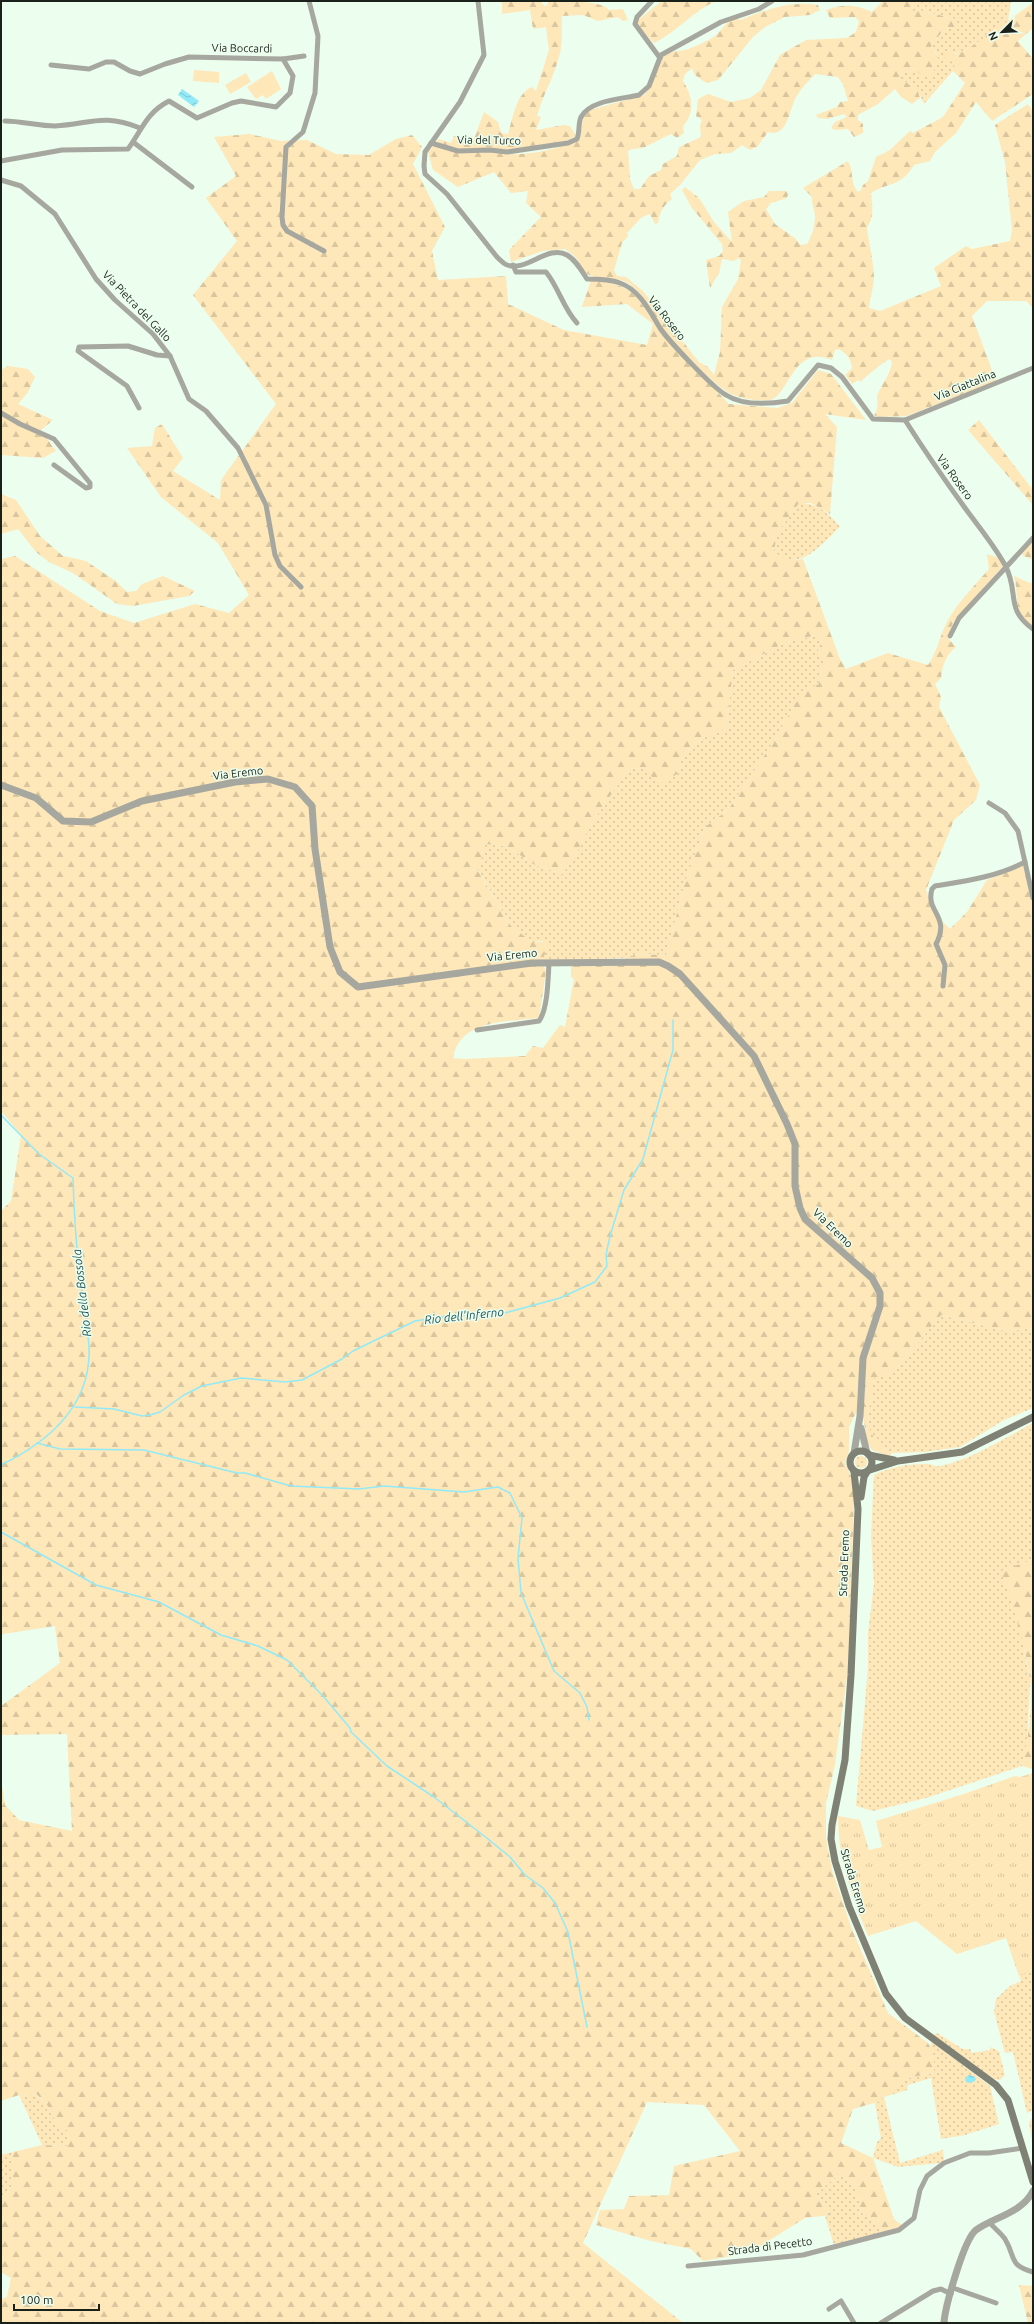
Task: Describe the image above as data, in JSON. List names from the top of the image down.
{
  "streets": {
    "main road": ["Strada Eremo"],
    "street": [
      "Via Boccardi",
      "Via del Turco",
      "Via Pietra del Gallo",
      "Via Rosero",
      "Via Ciattalina",
      "Via Eremo",
      "Strada di Pecetto"
    ]
  },
  "crossings": [
    ["Via Rosero", "Via Ciattalina"],
    ["Via Eremo", "Strada Eremo"],
    ["Strada Eremo", "Strada di Pecetto"]
  ],
  "water": ["Rio della Bossola", "Rio dell'Inferno"],
  "scale_bar": "100 m",
  "north": "bottom left"
}
